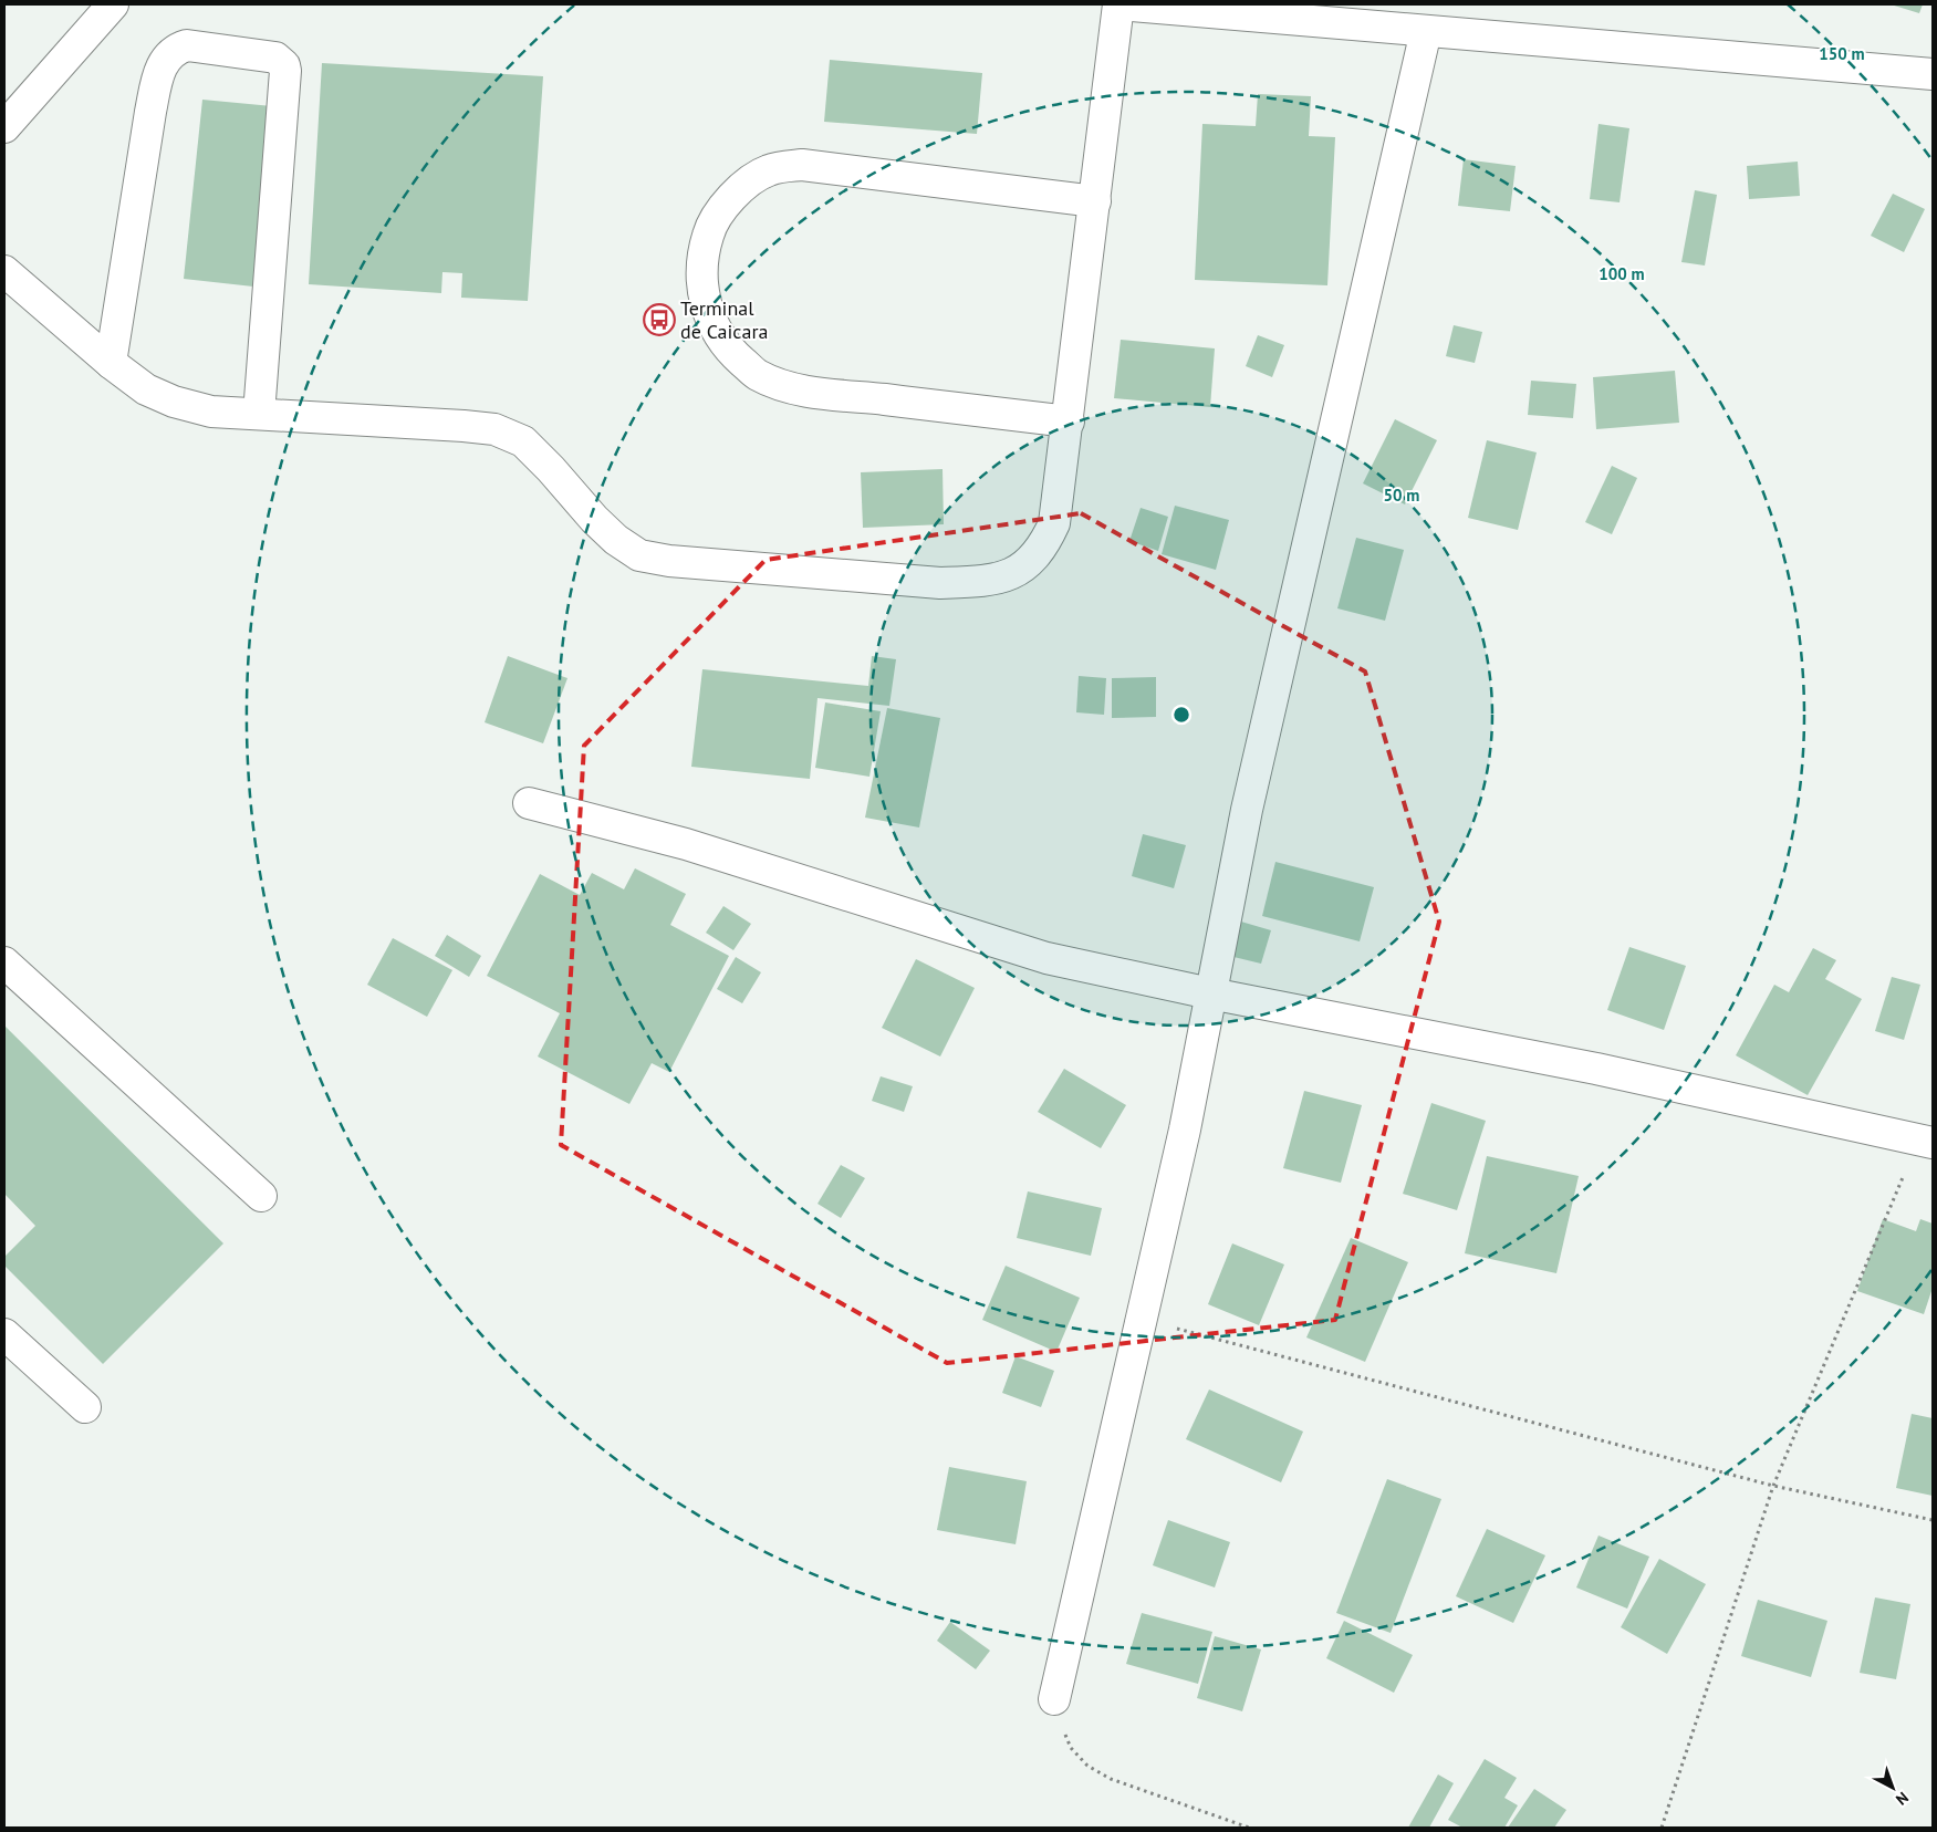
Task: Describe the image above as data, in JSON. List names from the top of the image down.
{
  "places": {
    "bus stop": ["Terminal de Caicara"]
  },
  "north": "bottom right",
  "rings": ["150 m", "100 m", "50 m"]
}
